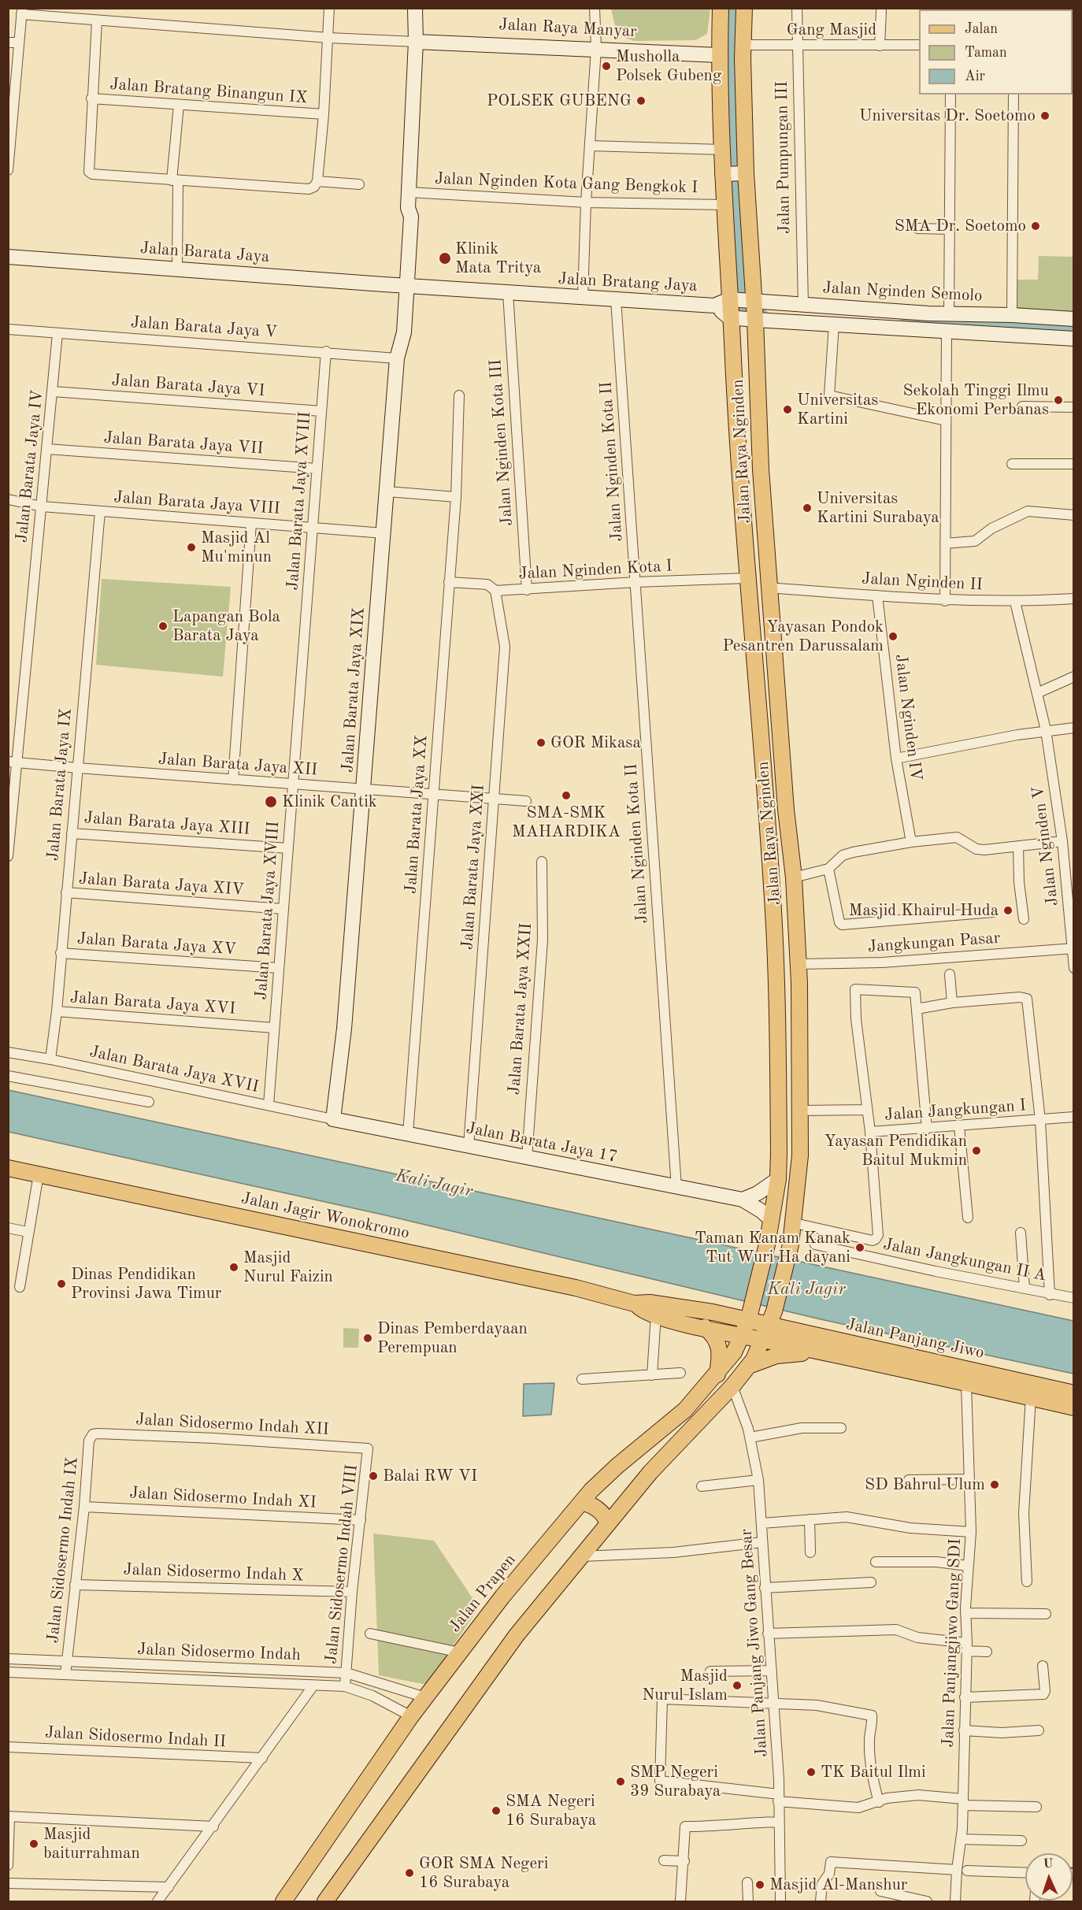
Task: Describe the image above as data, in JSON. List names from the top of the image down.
{
  "streets": {
    "main road": [
      "Jalan Raya Nginden",
      "Jalan Jagir Wonokromo",
      "Jalan Panjang Jiwo",
      "Jalan Prapen"
    ],
    "street": [
      "Jalan Raya Manyar",
      "Gang Masjid",
      "Jalan Bratang Binangun IX",
      "Jalan Pumpungan III",
      "Jalan Nginden Kota Gang Bengkok I",
      "Jalan Barata Jaya",
      "Jalan Bratang Jaya",
      "Jalan Nginden Semolo",
      "Jalan Barata Jaya V",
      "Jalan Barata Jaya VI",
      "Jalan Nginden Kota III",
      "Jalan Barata Jaya VII",
      "Jalan Nginden Kota II",
      "Jalan Barata Jaya IV",
      "Jalan Barata Jaya XVIII",
      "Jalan Barata Jaya VIII",
      "Jalan Nginden Kota I",
      "Jalan Nginden II",
      "Jalan Barata Jaya XIX",
      "Jalan Nginden IV",
      "Jalan Barata Jaya XII",
      "Jalan Barata Jaya IX",
      "Jalan Barata Jaya XX",
      "Jalan Barata Jaya XIII",
      "Jalan Nginden V",
      "Jalan Barata Jaya XXI",
      "Jalan Barata Jaya XIV",
      "Jangkungan Pasar",
      "Jalan Barata Jaya XV",
      "Jalan Barata Jaya XVI",
      "Jalan Barata Jaya XXII",
      "Jalan Barata Jaya XVII",
      "Jalan Jangkungan I",
      "Jalan Barata Jaya 17",
      "Jalan Jangkungan II A",
      "Jalan Sidosermo Indah XII",
      "Jalan Sidosermo Indah XI",
      "Jalan Sidosermo Indah IX",
      "Jalan Sidosermo Indah VIII",
      "Jalan Sidosermo Indah X",
      "Jalan Panjang Jiwo Gang Besar",
      "Jalan Panjangjiwo Gang SDI",
      "Jalan Sidosermo Indah",
      "Jalan Sidosermo Indah II"
    ]
  },
  "crossings": [
    ["Jalan Raya Manyar", "Jalan Barata Jaya XIX"],
    ["Gang Masjid", "Jalan Pumpungan III"],
    ["Jalan Pumpungan III", "Jalan Nginden Semolo"],
    ["Jalan Nginden Kota Gang Bengkok I", "Jalan Barata Jaya XIX"],
    ["Jalan Barata Jaya", "Jalan Bratang Jaya"],
    ["Jalan Barata Jaya", "Jalan Barata Jaya XIX"],
    ["Jalan Bratang Jaya", "Jalan Nginden Semolo"],
    ["Jalan Bratang Jaya", "Jalan Nginden Kota III"],
    ["Jalan Bratang Jaya", "Jalan Raya Nginden"],
    ["Jalan Bratang Jaya", "Jalan Nginden Kota II"],
    ["Jalan Bratang Jaya", "Jalan Barata Jaya XIX"],
    ["Jalan Nginden Semolo", "Jalan Raya Nginden"],
    ["Jalan Barata Jaya V", "Jalan Barata Jaya IV"],
    ["Jalan Barata Jaya V", "Jalan Barata Jaya XVIII"],
    ["Jalan Barata Jaya V", "Jalan Barata Jaya XIX"],
    ["Jalan Barata Jaya VI", "Jalan Barata Jaya IV"],
    ["Jalan Barata Jaya VI", "Jalan Barata Jaya XVIII"],
    ["Jalan Nginden Kota III", "Jalan Nginden Kota I"],
    ["Jalan Barata Jaya VII", "Jalan Barata Jaya IV"],
    ["Jalan Barata Jaya VII", "Jalan Barata Jaya XVIII"],
    ["Jalan Raya Nginden", "Jalan Nginden Kota I"],
    ["Jalan Raya Nginden", "Jalan Nginden II"],
    ["Jalan Raya Nginden", "Jangkungan Pasar"],
    ["Jalan Raya Nginden", "Jalan Jangkungan I"],
    ["Jalan Raya Nginden", "Jalan Barata Jaya 17"],
    ["Jalan Raya Nginden", "Jalan Jagir Wonokromo"],
    ["Jalan Raya Nginden", "Jalan Panjang Jiwo"],
    ["Jalan Raya Nginden", "Jalan Prapen"],
    ["Jalan Nginden Kota II", "Jalan Nginden Kota I"],
    ["Jalan Nginden Kota II", "Jalan Barata Jaya 17"],
    ["Jalan Barata Jaya IV", "Jalan Barata Jaya VIII"],
    ["Jalan Barata Jaya IV", "Jalan Barata Jaya XII"],
    ["Jalan Barata Jaya XVIII", "Jalan Barata Jaya VIII"],
    ["Jalan Barata Jaya XVIII", "Jalan Barata Jaya XII"],
    ["Jalan Barata Jaya XVIII", "Jalan Barata Jaya XIII"],
    ["Jalan Barata Jaya XVIII", "Jalan Barata Jaya XIV"],
    ["Jalan Barata Jaya XVIII", "Jalan Barata Jaya XV"],
    ["Jalan Barata Jaya XVIII", "Jalan Barata Jaya XVI"],
    ["Jalan Barata Jaya XVIII", "Jalan Barata Jaya XVII"],
    ["Jalan Barata Jaya VIII", "Jalan Barata Jaya XIX"],
    ["Jalan Barata Jaya VIII", "Jalan Barata Jaya IX"],
    ["Jalan Nginden Kota I", "Jalan Barata Jaya XX"],
    ["Jalan Nginden Kota I", "Jalan Barata Jaya XXI"],
    ["Jalan Nginden II", "Jalan Nginden IV"],
    ["Jalan Nginden II", "Jalan Nginden V"],
    ["Jalan Barata Jaya XIX", "Jalan Barata Jaya XII"],
    ["Jalan Barata Jaya XIX", "Jalan Barata Jaya XVII"],
    ["Jalan Barata Jaya XIX", "Jalan Barata Jaya 17"],
    ["Jalan Barata Jaya XII", "Jalan Barata Jaya IX"],
    ["Jalan Barata Jaya XII", "Jalan Barata Jaya XX"],
    ["Jalan Barata Jaya XII", "Jalan Barata Jaya XXI"],
    ["Jalan Barata Jaya IX", "Jalan Barata Jaya XIII"],
    ["Jalan Barata Jaya IX", "Jalan Barata Jaya XIV"],
    ["Jalan Barata Jaya IX", "Jalan Barata Jaya XV"],
    ["Jalan Barata Jaya IX", "Jalan Barata Jaya XVI"],
    ["Jalan Barata Jaya IX", "Jalan Barata Jaya XVII"],
    ["Jalan Barata Jaya XX", "Jalan Barata Jaya 17"],
    ["Jalan Nginden V", "Jangkungan Pasar"],
    ["Jalan Barata Jaya XXI", "Jalan Barata Jaya 17"],
    ["Jalan Barata Jaya XXII", "Jalan Barata Jaya 17"],
    ["Jalan Barata Jaya XVII", "Jalan Barata Jaya 17"],
    ["Jalan Jangkungan I", "Jalan Jangkungan II A"],
    ["Jalan Jagir Wonokromo", "Jalan Panjang Jiwo"],
    ["Jalan Jagir Wonokromo", "Jalan Prapen"],
    ["Jalan Panjang Jiwo", "Jalan Prapen"],
    ["Jalan Panjang Jiwo", "Jalan Panjangjiwo Gang SDI"],
    ["Jalan Sidosermo Indah XII", "Jalan Sidosermo Indah IX"],
    ["Jalan Sidosermo Indah XII", "Jalan Sidosermo Indah VIII"],
    ["Jalan Sidosermo Indah XI", "Jalan Sidosermo Indah IX"],
    ["Jalan Sidosermo Indah XI", "Jalan Sidosermo Indah VIII"],
    ["Jalan Sidosermo Indah IX", "Jalan Sidosermo Indah X"],
    ["Jalan Sidosermo Indah IX", "Jalan Sidosermo Indah"],
    ["Jalan Sidosermo Indah VIII", "Jalan Sidosermo Indah X"],
    ["Jalan Sidosermo Indah VIII", "Jalan Sidosermo Indah"],
    ["Jalan Prapen", "Jalan Panjang Jiwo Gang Besar"],
    ["Jalan Prapen", "Jalan Sidosermo Indah"]
  ],
  "water": ["Kali Jagir"],
  "places": [
    "Musholla Polsek Gubeng",
    "POLSEK GUBENG",
    "Universitas Dr. Soetomo",
    "SMA Dr. Soetomo",
    "Klinik Mata Tritya",
    "Sekolah Tinggi Ilmu Ekonomi Perbanas",
    "Universitas Kartini",
    "Universitas Kartini Surabaya",
    "Masjid Al Mu'minun",
    "Lapangan Bola Barata Jaya",
    "Yayasan Pondok Pesantren Darussalam",
    "GOR Mikasa",
    "SMA-SMK MAHARDIKA",
    "Klinik Cantik",
    "Masjid Khairul Huda",
    "Yayasan Pendidikan Baitul Mukmin",
    "Taman Kanam Kanak Tut Wuri Ha dayani",
    "Masjid Nurul Faizin",
    "Dinas Pendidikan Provinsi Jawa Timur",
    "Dinas Pemberdayaan Perempuan",
    "Balai RW VI",
    "SD Bahrul Ulum",
    "Masjid Nurul Islam",
    "TK Baitul Ilmi",
    "SMP Negeri 39 Surabaya",
    "SMA Negeri 16 Surabaya",
    "Masjid baiturrahman",
    "GOR SMA Negeri 16 Surabaya",
    "Masjid Al-Manshur"
  ],
  "legend": ["Jalan", "Taman", "Air"],
  "north": "top"
}
